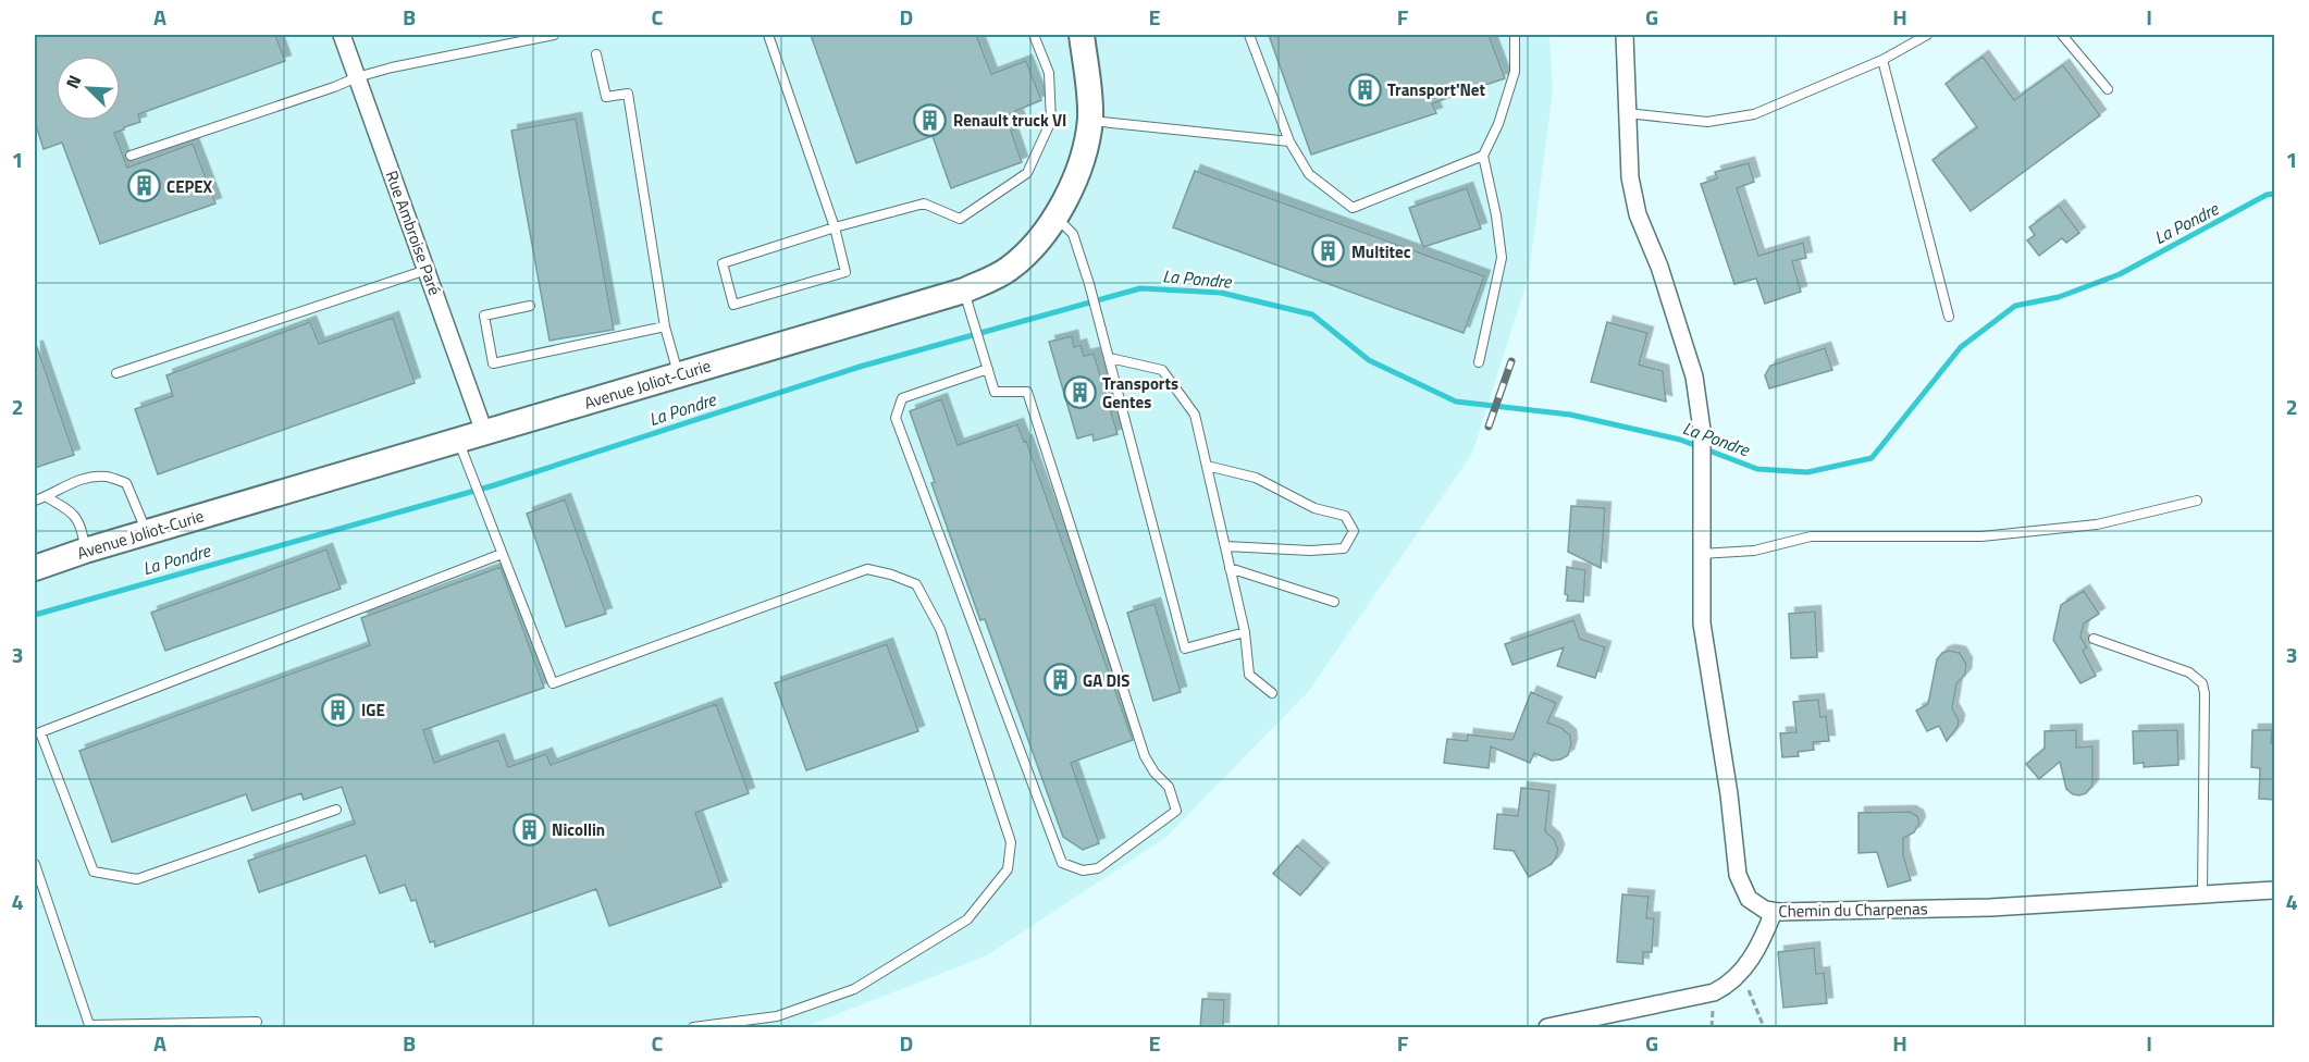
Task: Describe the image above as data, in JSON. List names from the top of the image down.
{
  "streets": {
    "street": ["Rue Ambroise Paré", "Avenue Joliot-Curie", "Chemin du Charpenas"]
  },
  "crossings": [
    ["Rue Ambroise Paré", "Avenue Joliot-Curie"]
  ],
  "water": ["La Pondre"],
  "places": {
    "building": [
      "Transport'Net",
      "Renault truck VI",
      "CEPEX",
      "Multitec",
      "Transports Gentes",
      "GA DIS",
      "IGE",
      "Nicollin"
    ]
  },
  "north": "top left",
  "grid": {
    "columns": [
      "A",
      "B",
      "C",
      "D",
      "E",
      "F",
      "G",
      "H",
      "I"
    ],
    "rows": [
      "1",
      "2",
      "3",
      "4"
    ]
  }
}
